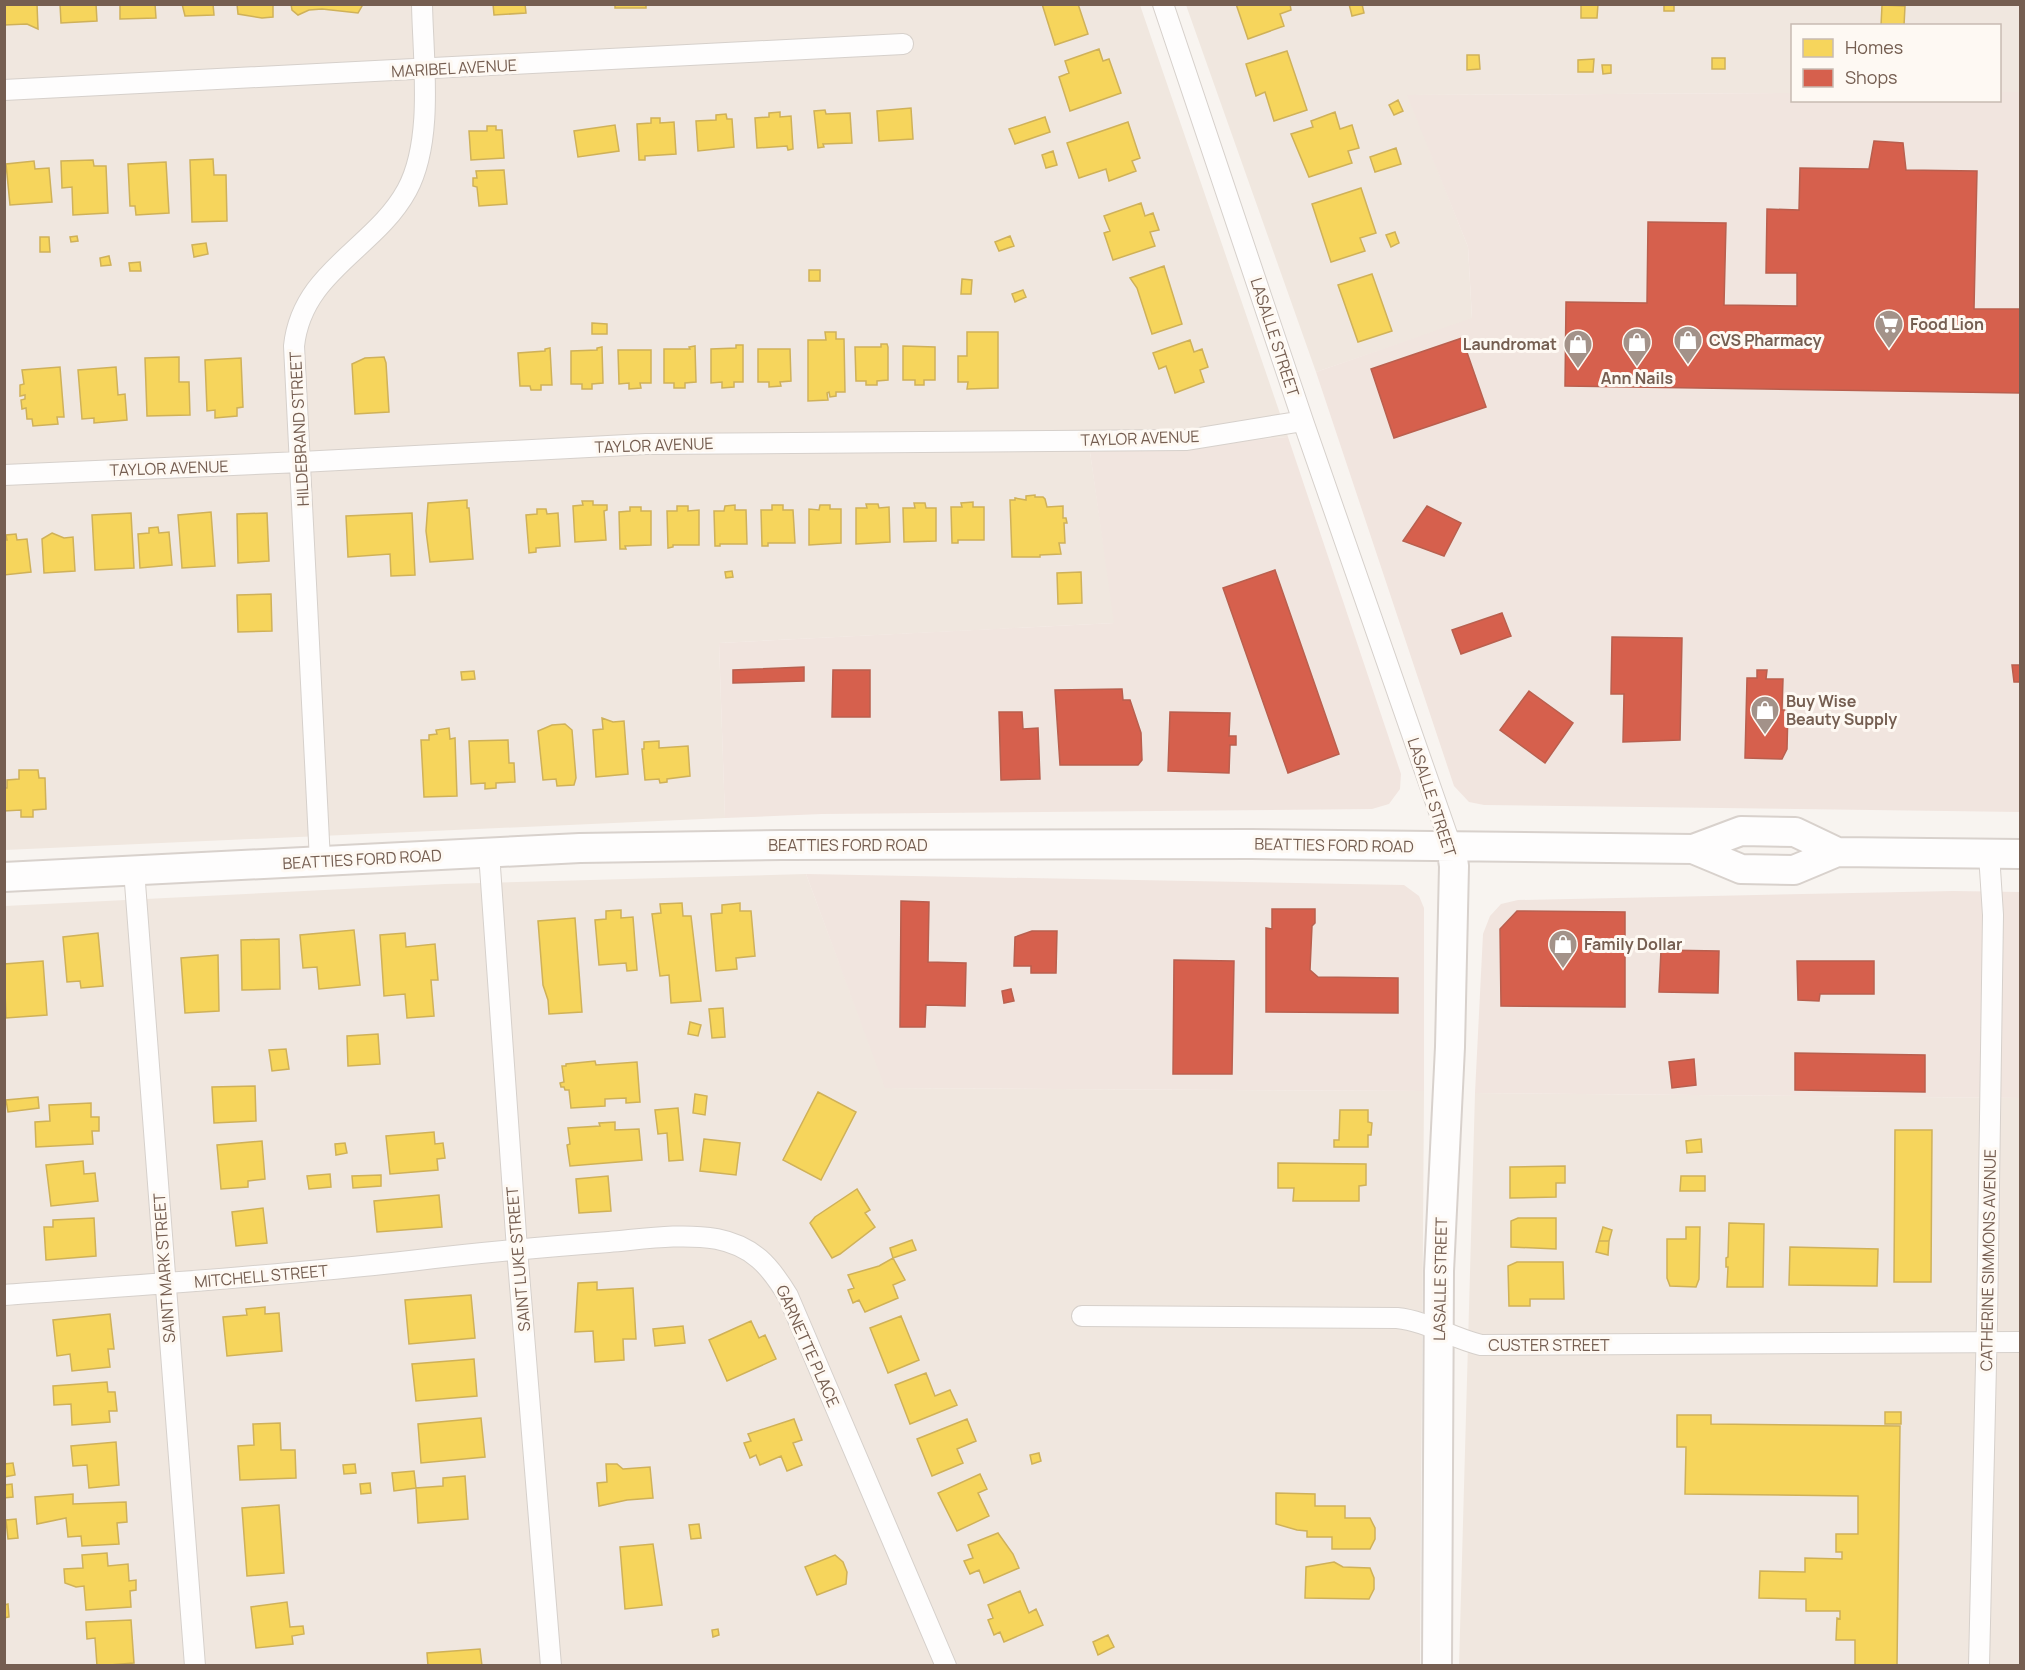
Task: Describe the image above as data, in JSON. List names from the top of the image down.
{
  "streets": {
    "main road": ["LASALLE STREET", "BEATTIES FORD ROAD"],
    "street": [
      "MARIBEL AVENUE",
      "HILDEBRAND STREET",
      "TAYLOR AVENUE",
      "SAINT LUKE STREET",
      "CATHERINE SIMMONS AVENUE",
      "SAINT MARK STREET",
      "MITCHELL STREET",
      "CUSTER STREET",
      "GARNETTE PLACE"
    ]
  },
  "crossings": [
    ["MARIBEL AVENUE", "HILDEBRAND STREET"],
    ["LASALLE STREET", "TAYLOR AVENUE"],
    ["LASALLE STREET", "BEATTIES FORD ROAD"],
    ["LASALLE STREET", "CUSTER STREET"],
    ["HILDEBRAND STREET", "TAYLOR AVENUE"],
    ["HILDEBRAND STREET", "BEATTIES FORD ROAD"],
    ["BEATTIES FORD ROAD", "SAINT LUKE STREET"],
    ["BEATTIES FORD ROAD", "CATHERINE SIMMONS AVENUE"],
    ["BEATTIES FORD ROAD", "SAINT MARK STREET"],
    ["SAINT LUKE STREET", "MITCHELL STREET"],
    ["SAINT LUKE STREET", "GARNETTE PLACE"],
    ["CATHERINE SIMMONS AVENUE", "CUSTER STREET"],
    ["SAINT MARK STREET", "MITCHELL STREET"],
    ["MITCHELL STREET", "GARNETTE PLACE"]
  ],
  "places": {
    "supermarket": ["Food Lion"],
    "shop": [
      "CVS Pharmacy",
      "Ann Nails",
      "Laundromat",
      "Buy Wise Beauty Supply",
      "Family Dollar"
    ]
  },
  "legend": ["Homes", "Shops"]
}
